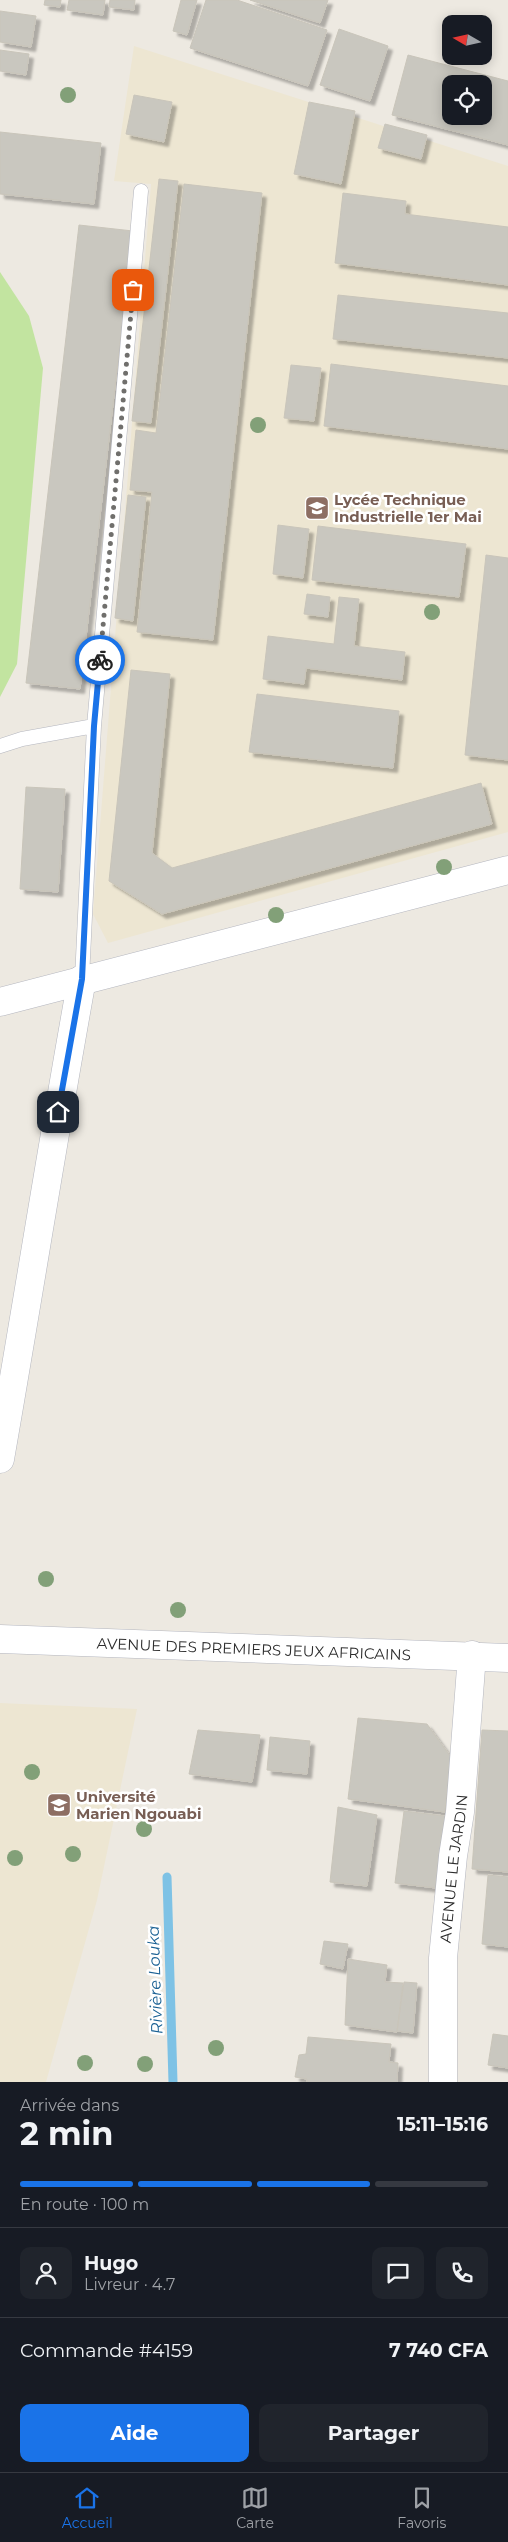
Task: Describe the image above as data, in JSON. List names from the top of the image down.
{
  "streets": {
    "street": ["AVENUE DES PREMIERS JEUX AFRICAINS", "AVENUE LE JARDIN"]
  },
  "crossings": [
    ["AVENUE DES PREMIERS JEUX AFRICAINS", "AVENUE LE JARDIN"]
  ],
  "water": ["Rivière Louka"],
  "places": {
    "school or university": ["Lycée Technique Industrielle 1er Mai", "Université Marien Ngouabi"]
  },
  "north": "left",
  "page": {
    "heading": ["2 min", "Arrivée dans", "15:11–15:16"],
    "panel": [
      "Hugo",
      "Livreur · 4.7",
      "Commande #4159",
      "7 740 CFA"
    ],
    "bar": "En route · 100 m",
    "buttons": ["Aide", "Partager"],
    "tabs": ["Accueil", "Carte", "Favoris"]
  }
}
